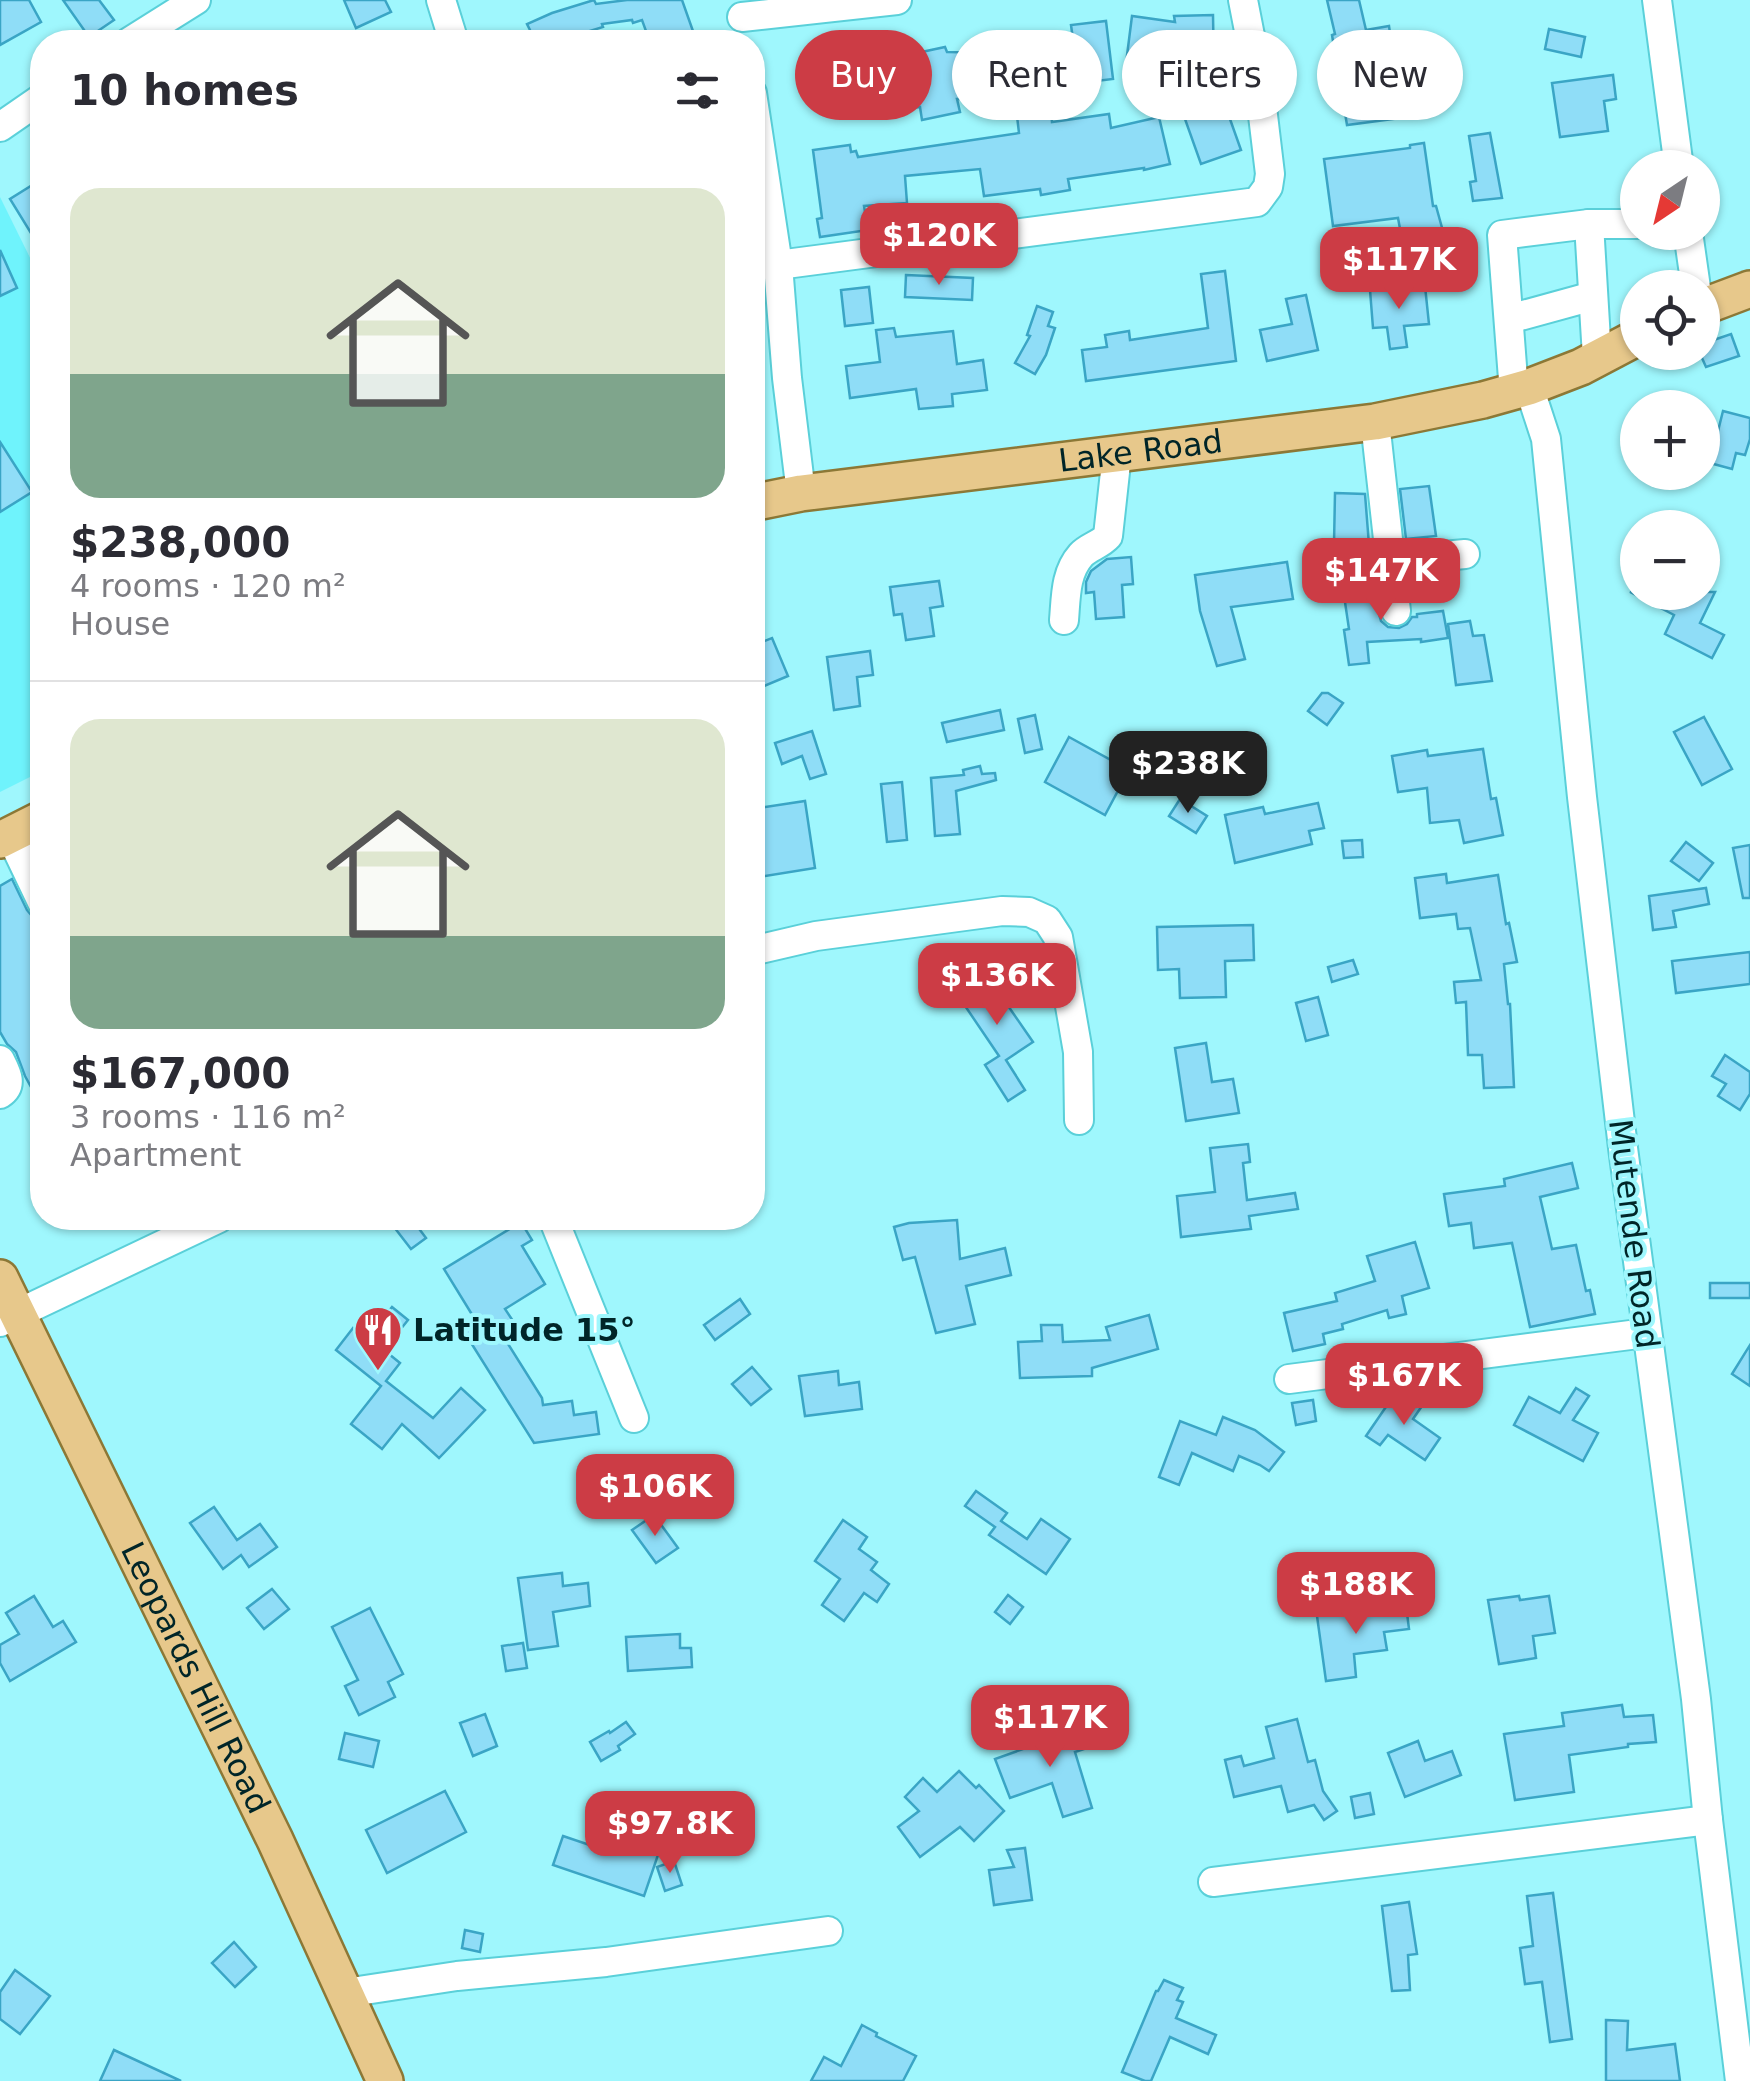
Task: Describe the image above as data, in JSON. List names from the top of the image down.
{
  "streets": {
    "main road": ["Lake Road", "Leopards Hill Road"],
    "street": ["Mutende Road"]
  },
  "crossings": [
    ["Lake Road", "Mutende Road"]
  ],
  "places": {
    "restaurant": ["Latitude 15°"]
  },
  "north": "bottom left",
  "page": {
    "chip": [
      "Buy",
      "Rent",
      "Filters",
      "New"
    ],
    "heading": "10 homes",
    "map_buttons": ["+", "−"],
    "list": [
      {
        "name": "$238,000",
        "note": "4 rooms · 120 m² · House"
      },
      {
        "name": "$167,000",
        "note": "3 rooms · 116 m² · Apartment"
      }
    ],
    "price": [
      "$120K",
      "$117K",
      "$147K",
      "$238K",
      "$136K",
      "$167K",
      "$106K",
      "$188K",
      "$117K",
      "$97.8K"
    ]
  }
}
